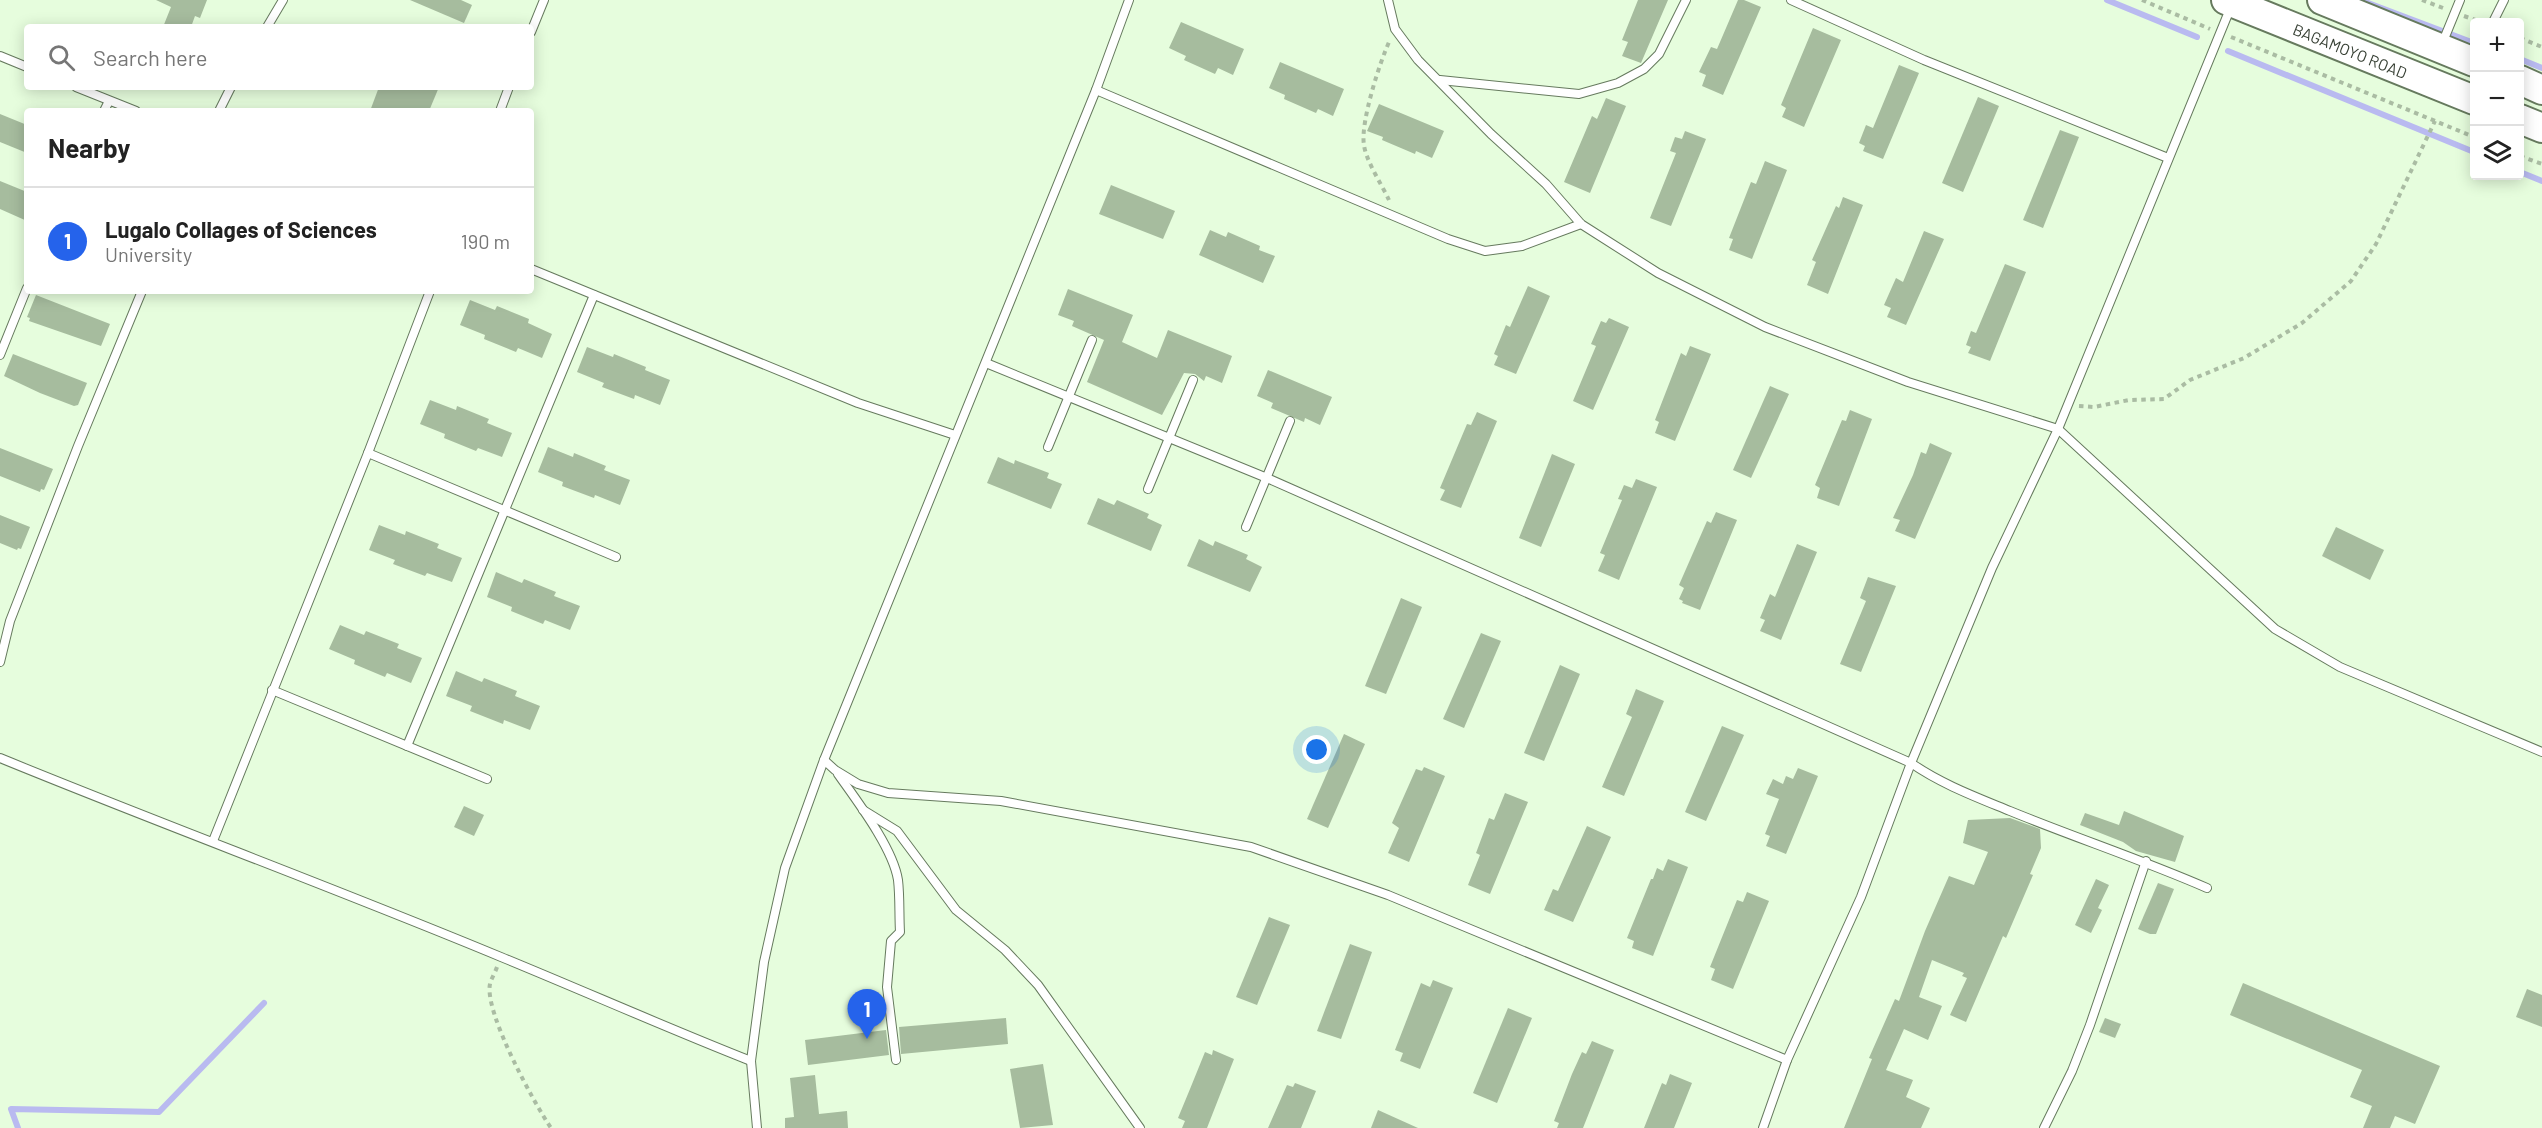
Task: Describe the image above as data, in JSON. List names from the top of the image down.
{
  "streets": {
    "highway": ["BAGAMOYO ROAD"]
  },
  "page": {
    "map_buttons": ["+", "−"],
    "search": "Search here",
    "heading": "Nearby",
    "list": [
      {
        "mark": "1",
        "name": "Lugalo Collages of Sciences",
        "note": "University",
        "value": "190 m"
      }
    ],
    "pins": "1"
  }
}
